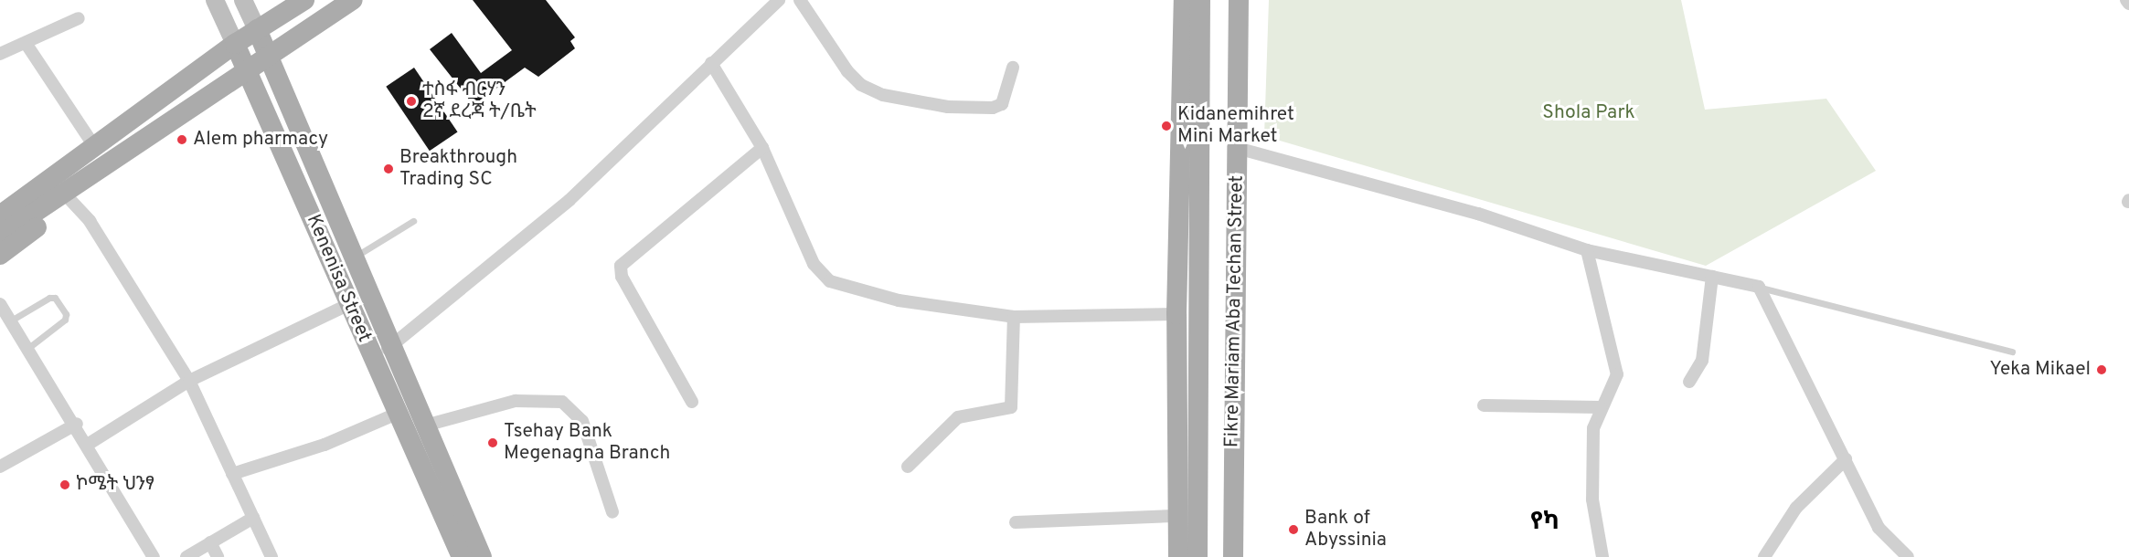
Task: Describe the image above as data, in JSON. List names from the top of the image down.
{
  "streets": {
    "main road": ["Kenenisa Street", "Fikre Mariam Aba Techan Street"]
  },
  "districts": ["የካ"],
  "parks": ["Shola Park"],
  "places": [
    "ተስፋ ብርሃን 2ኛ ደረጃ ት/ቤት",
    "Kidanemihret Mini Market",
    "Alem pharmacy",
    "Breakthrough Trading SC",
    "Yeka Mikael",
    "Tsehay Bank Megenagna Branch",
    "ኮሜት ህንፃ",
    "Bank of Abyssinia"
  ]
}
